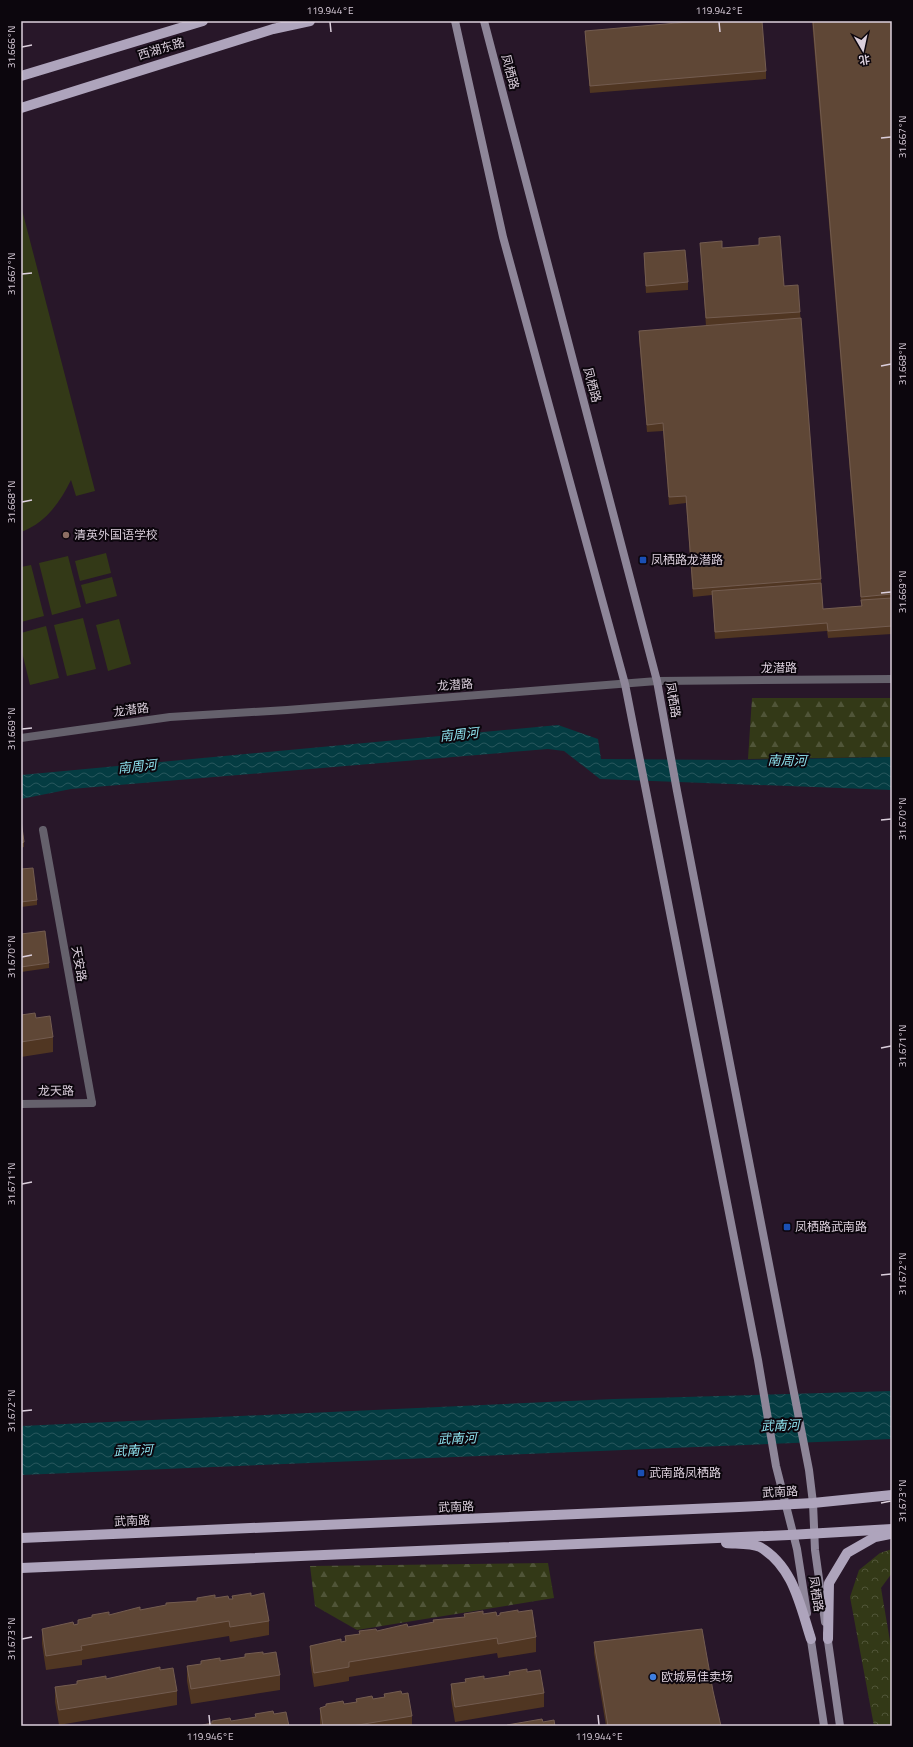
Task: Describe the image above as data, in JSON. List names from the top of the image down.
{
  "streets": {
    "main road": ["西湖东路", "凤栖路", "武南路"],
    "street": ["龙潜路", "天安路", "龙天路"]
  },
  "crossings": [
    ["凤栖路", "龙潜路"],
    ["凤栖路", "武南路"],
    ["天安路", "龙天路"]
  ],
  "water": ["南周河", "武南河"],
  "places": {
    "other": ["清英外国语学校", "欧城易佳卖场"],
    "transit": ["凤栖路龙潜路", "凤栖路武南路", "武南路凤栖路"]
  },
  "north": "bottom",
  "coordinates": [
    "119.944°E",
    "119.942°E",
    "31.666°N",
    "31.667°N",
    "31.668°N",
    "31.669°N",
    "31.670°N",
    "31.671°N",
    "31.672°N",
    "31.673°N",
    "119.946°E"
  ]
}
